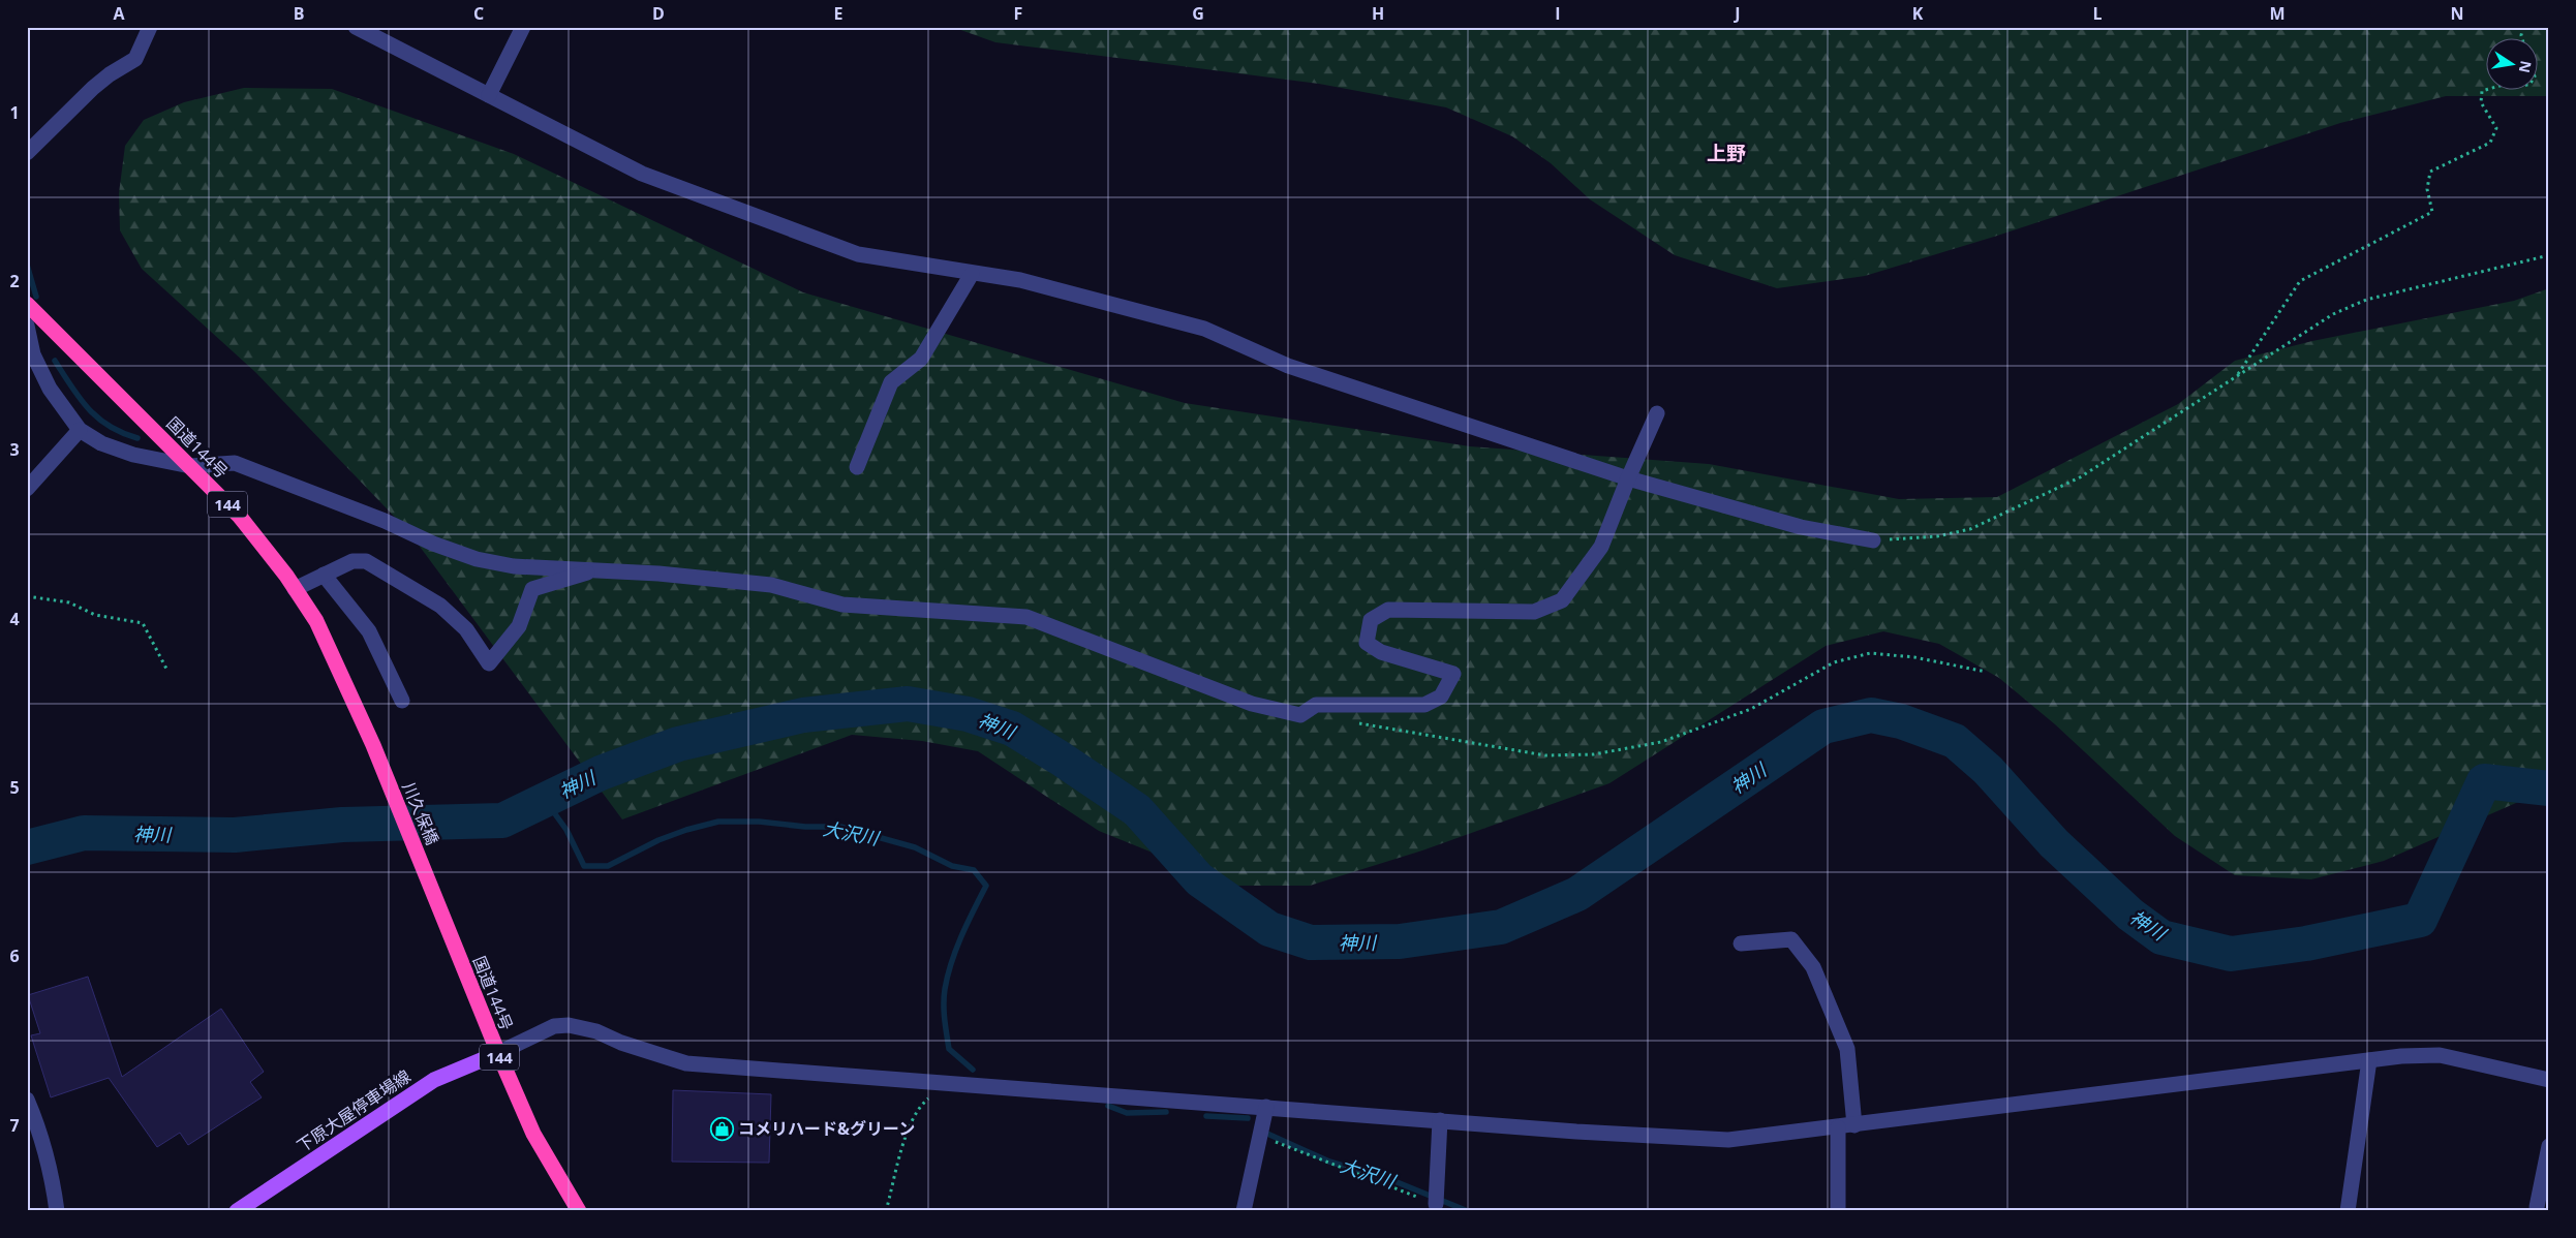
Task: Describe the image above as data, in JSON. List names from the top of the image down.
{
  "streets": {
    "highway": ["国道144号", "144", "川久保橋"],
    "main road": ["下原大屋停車場線"]
  },
  "crossings": [
    ["国道144号", "川久保橋"],
    ["国道144号", "下原大屋停車場線"]
  ],
  "districts": ["上野"],
  "water": ["神川", "大沢川"],
  "places": {
    "shop": ["コメリハード&グリーン"]
  },
  "north": "right",
  "grid": {
    "columns": [
      "A",
      "B",
      "C",
      "D",
      "E",
      "F",
      "G",
      "H",
      "I",
      "J",
      "K",
      "L",
      "M",
      "N"
    ],
    "rows": [
      "1",
      "2",
      "3",
      "4",
      "5",
      "6",
      "7"
    ]
  }
}
